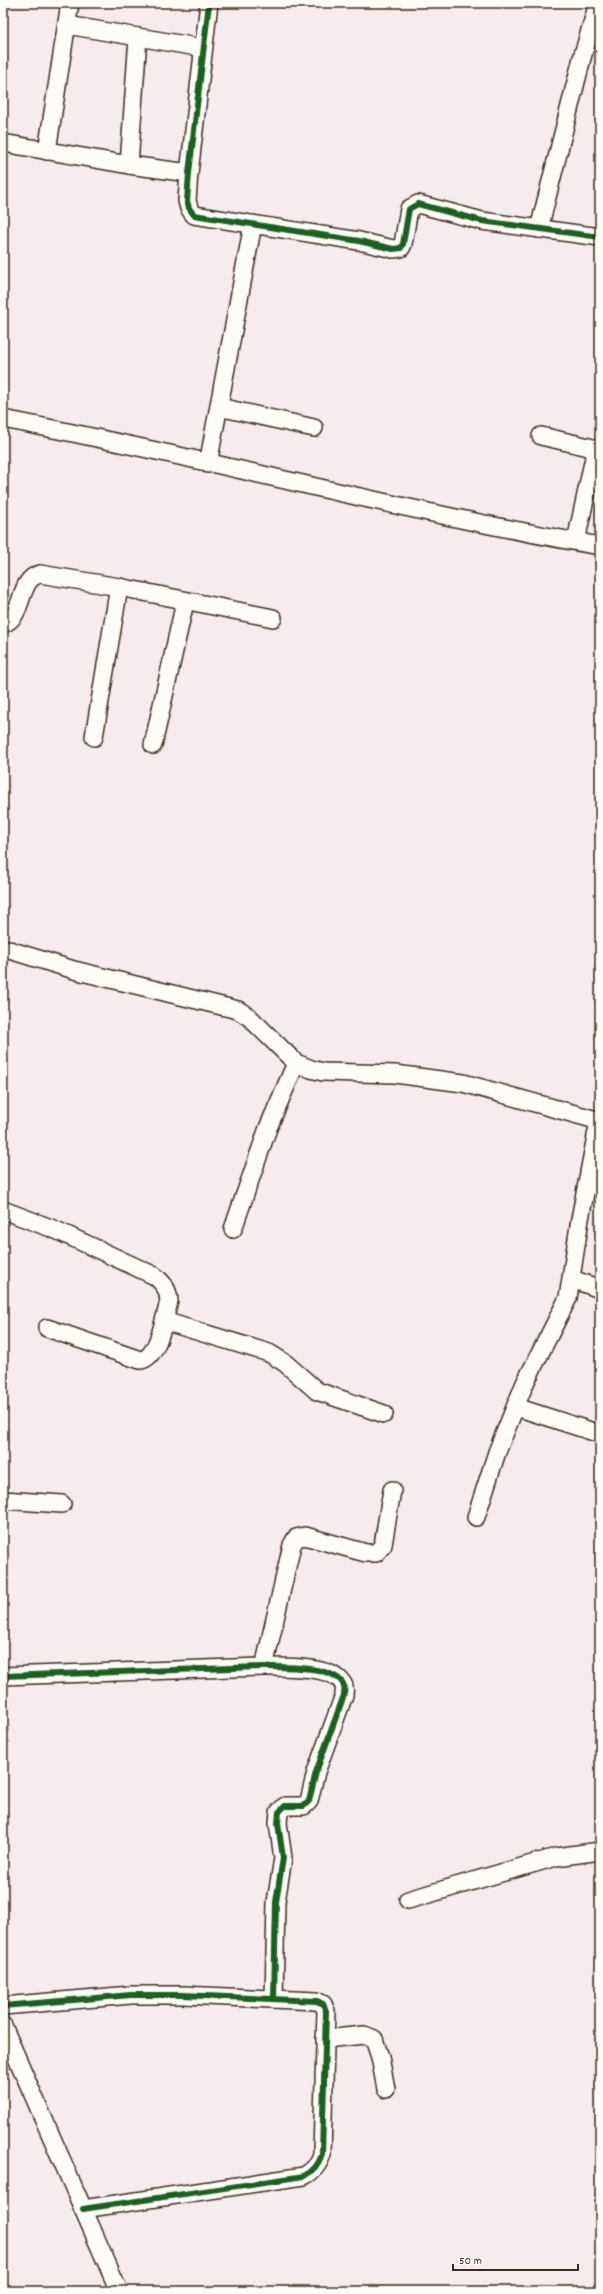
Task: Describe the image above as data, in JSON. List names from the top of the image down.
{
  "scale_bar": "50 m"
}
